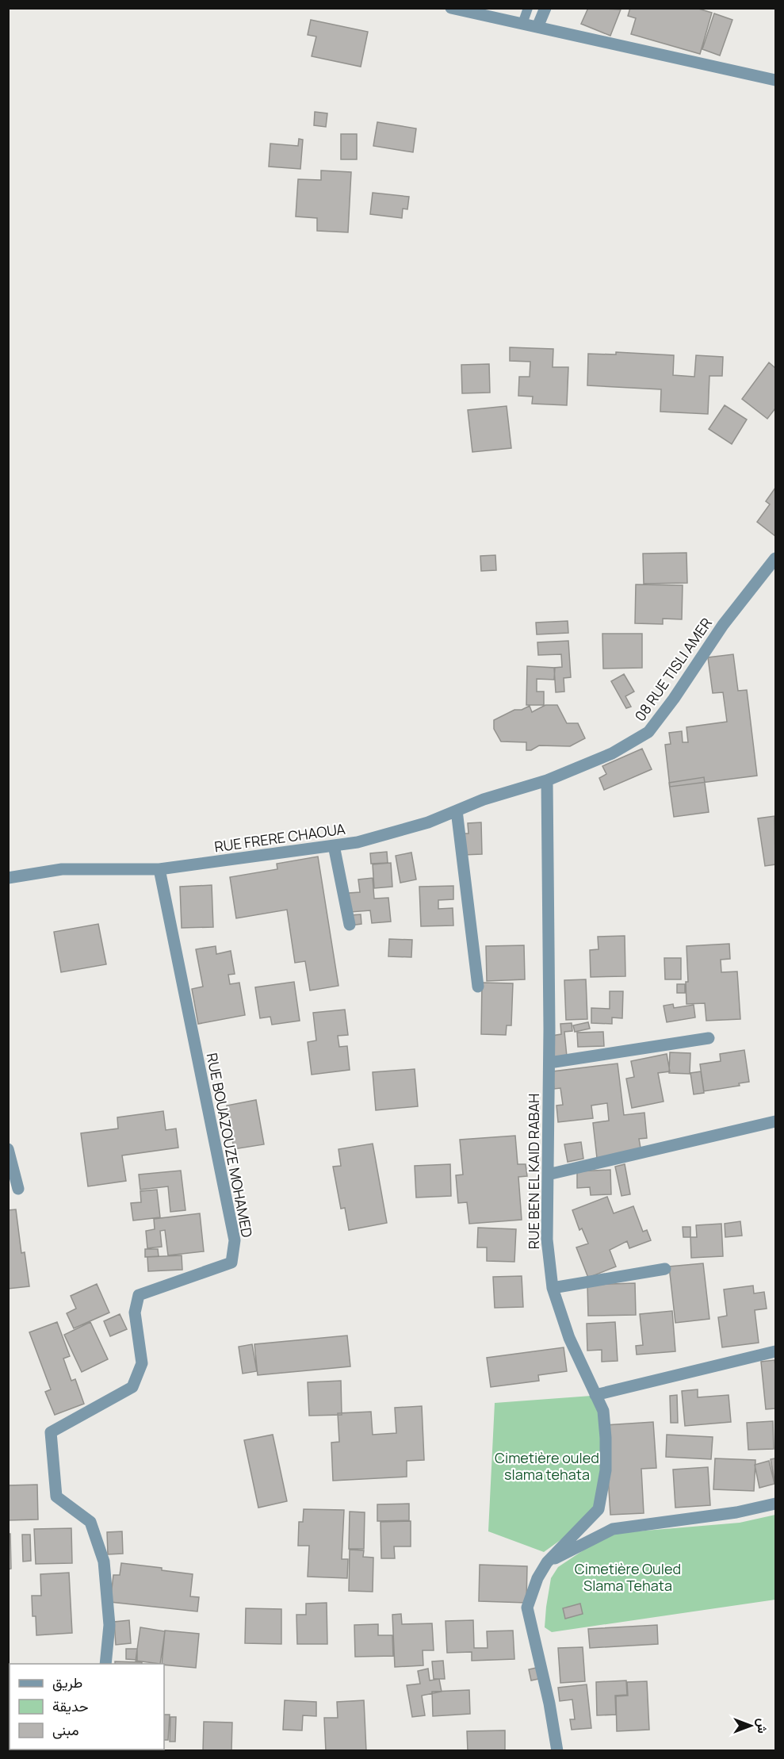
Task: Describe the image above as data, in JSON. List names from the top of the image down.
{
  "streets": {
    "street": [
      "08 RUE TISLI AMER",
      "RUE FRERE CHAOUA",
      "RUE BOUAZOUZE MOHAMED",
      "RUE BEN EL KAID RABAH"
    ]
  },
  "crossings": [
    ["08 RUE TISLI AMER", "RUE FRERE CHAOUA"],
    ["08 RUE TISLI AMER", "RUE BEN EL KAID RABAH"],
    ["RUE FRERE CHAOUA", "RUE BOUAZOUZE MOHAMED"],
    ["RUE FRERE CHAOUA", "RUE BEN EL KAID RABAH"]
  ],
  "parks": ["Cimetière ouled slama tehata", "Cimetière Ouled Slama Tehata"],
  "legend": ["طريق", "حديقة", "مبنى"],
  "north": "right"
}
